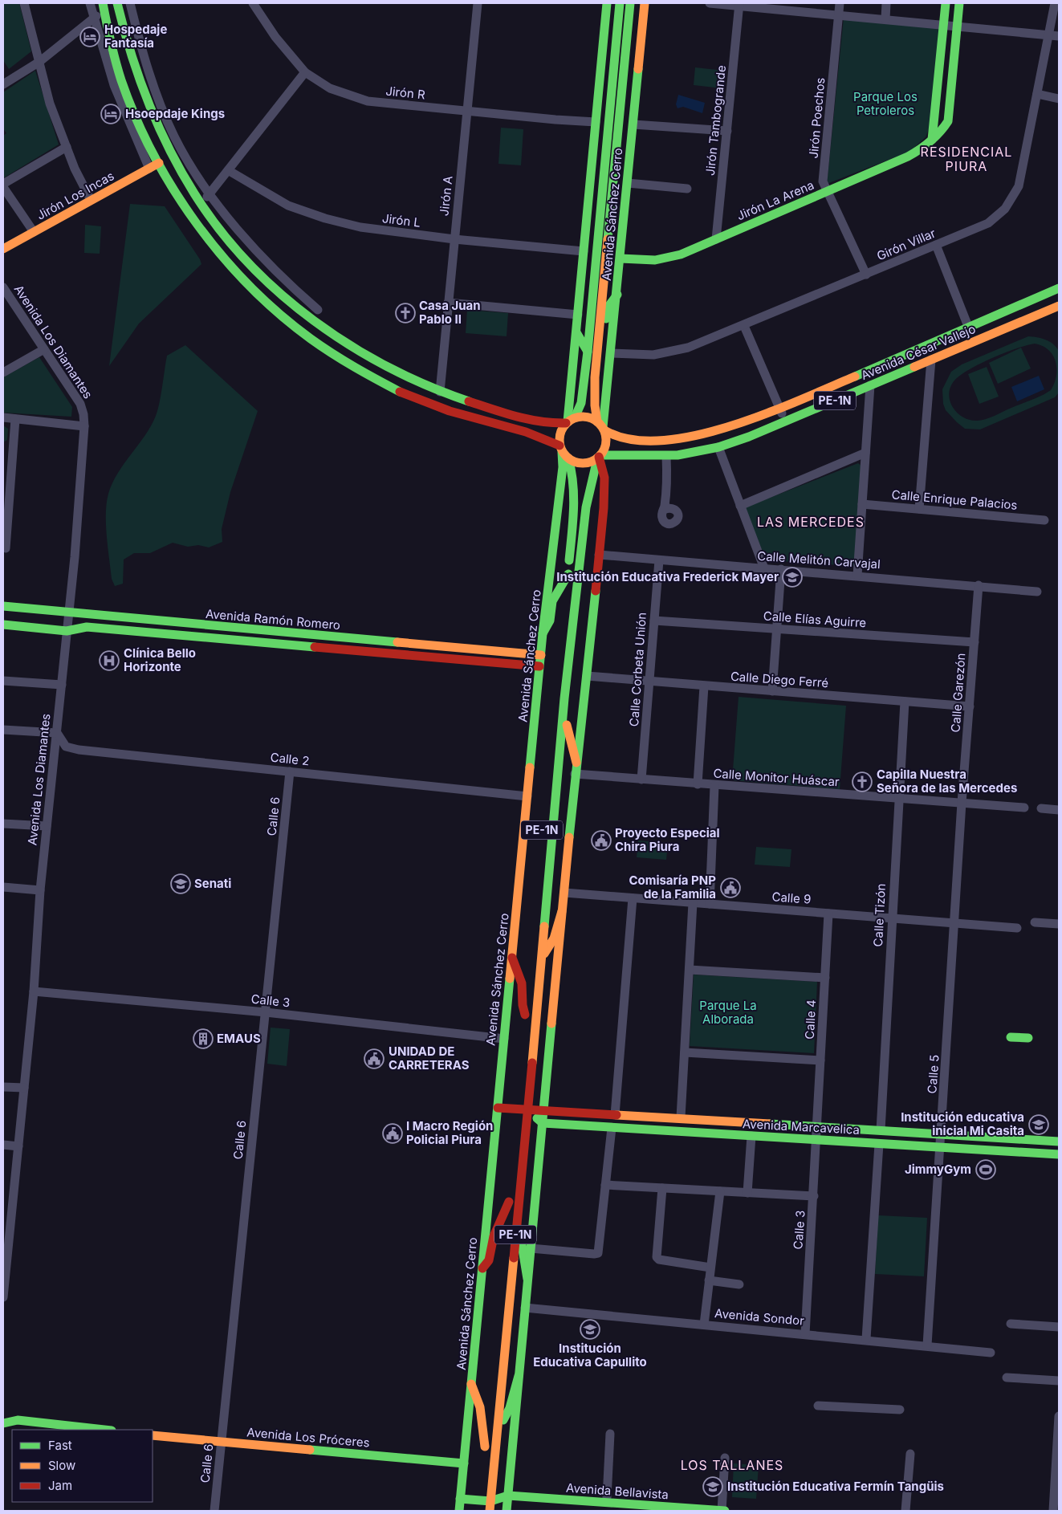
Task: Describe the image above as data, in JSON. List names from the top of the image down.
{
  "streets": {
    "main road": [
      "Jirón Los Incas",
      "Jirón La Arena",
      "Avenida Sánchez Cerro",
      "Avenida César Vallejo",
      "PE-1N",
      "Avenida Ramón Romero",
      "Avenida Marcavelica",
      "Avenida Los Próceres",
      "Avenida Bellavista"
    ],
    "street": [
      "Jirón R",
      "Jirón Poechos",
      "Jirón Tambogrande",
      "Jirón A",
      "Jirón L",
      "Girón Villar",
      "Avenida Los Diamantes",
      "Calle Enrique Palacios",
      "Calle Melitón Carvajal",
      "Calle Elías Aguirre",
      "Calle Corbeta Unión",
      "Calle Diego Ferré",
      "Calle Garezón",
      "Calle 2",
      "Calle Monitor Huáscar",
      "Calle 6",
      "Calle 9",
      "Calle Tizón",
      "Calle 3",
      "Calle 4",
      "Calle 5",
      "Avenida Sondor"
    ]
  },
  "crossings": [
    ["Jirón R", "Jirón A"],
    ["Jirón R", "Avenida Sánchez Cerro"],
    ["Jirón Poechos", "Jirón La Arena"],
    ["Jirón Poechos", "Girón Villar"],
    ["Jirón Tambogrande", "Jirón La Arena"],
    ["Jirón A", "Jirón L"],
    ["Jirón La Arena", "Avenida Sánchez Cerro"],
    ["Avenida Sánchez Cerro", "Jirón L"],
    ["Avenida Sánchez Cerro", "Girón Villar"],
    ["Avenida Sánchez Cerro", "Avenida César Vallejo"],
    ["Avenida Sánchez Cerro", "PE-1N"],
    ["Avenida Sánchez Cerro", "Avenida Ramón Romero"],
    ["Avenida Sánchez Cerro", "Calle 2"],
    ["Avenida Sánchez Cerro", "Calle 3"],
    ["Avenida Sánchez Cerro", "Avenida Marcavelica"],
    ["Avenida Sánchez Cerro", "Avenida Los Próceres"],
    ["Avenida Los Diamantes", "Avenida Ramón Romero"],
    ["Avenida Los Diamantes", "Calle 2"],
    ["Avenida Los Diamantes", "Calle 3"],
    ["Avenida César Vallejo", "PE-1N"],
    ["PE-1N", "Avenida Marcavelica"],
    ["Calle Melitón Carvajal", "Calle Corbeta Unión"],
    ["Calle Melitón Carvajal", "Calle Garezón"],
    ["Calle Elías Aguirre", "Calle Corbeta Unión"],
    ["Calle Elías Aguirre", "Calle Garezón"],
    ["Calle Corbeta Unión", "Calle Diego Ferré"],
    ["Calle Corbeta Unión", "Calle Monitor Huáscar"],
    ["Calle Diego Ferré", "Calle Garezón"],
    ["Calle Diego Ferré", "Calle Tizón"],
    ["Calle Garezón", "Calle Monitor Huáscar"],
    ["Calle Garezón", "Calle 5"],
    ["Calle 2", "Calle 6"],
    ["Calle Monitor Huáscar", "Calle Tizón"],
    ["Calle Monitor Huáscar", "Calle 5"],
    ["Calle 6", "Calle 3"],
    ["Calle 6", "Avenida Los Próceres"],
    ["Calle 9", "Calle Tizón"],
    ["Calle 9", "Calle 4"],
    ["Calle 9", "Calle 5"],
    ["Calle Tizón", "Avenida Marcavelica"],
    ["Calle 3", "Calle 4"],
    ["Calle 3", "Avenida Marcavelica"],
    ["Calle 3", "Avenida Sondor"],
    ["Calle 4", "Avenida Marcavelica"],
    ["Calle 5", "Avenida Marcavelica"],
    ["Calle 5", "Avenida Sondor"]
  ],
  "districts": ["RESIDENCIAL PIURA", "LAS MERCEDES", "LOS TALLANES"],
  "parks": ["Parque Los Petroleros", "Parque La Alborada"],
  "places": {
    "hotel": ["Hospedaje Fantasía", "Hsoepdaje Kings"],
    "church": ["Casa Juan Pablo II", "Capilla Nuestra Señora de las Mercedes"],
    "school or university": [
      "Institución Educativa Frederick Mayer",
      "Senati",
      "Institución educativa inicial Mi Casita",
      "Institución Educativa Capullito",
      "Institución Educativa Fermín Tangüis"
    ],
    "hospital": ["Clínica Bello Horizonte"],
    "public building": [
      "Proyecto Especial Chira Piura",
      "Comisaría PNP de la Familia",
      "UNIDAD DE CARRETERAS",
      "I Macro Región Policial Piura"
    ],
    "building": ["EMAUS"],
    "sports": ["JimmyGym"]
  },
  "legend": ["Fast", "Slow", "Jam"]
}
